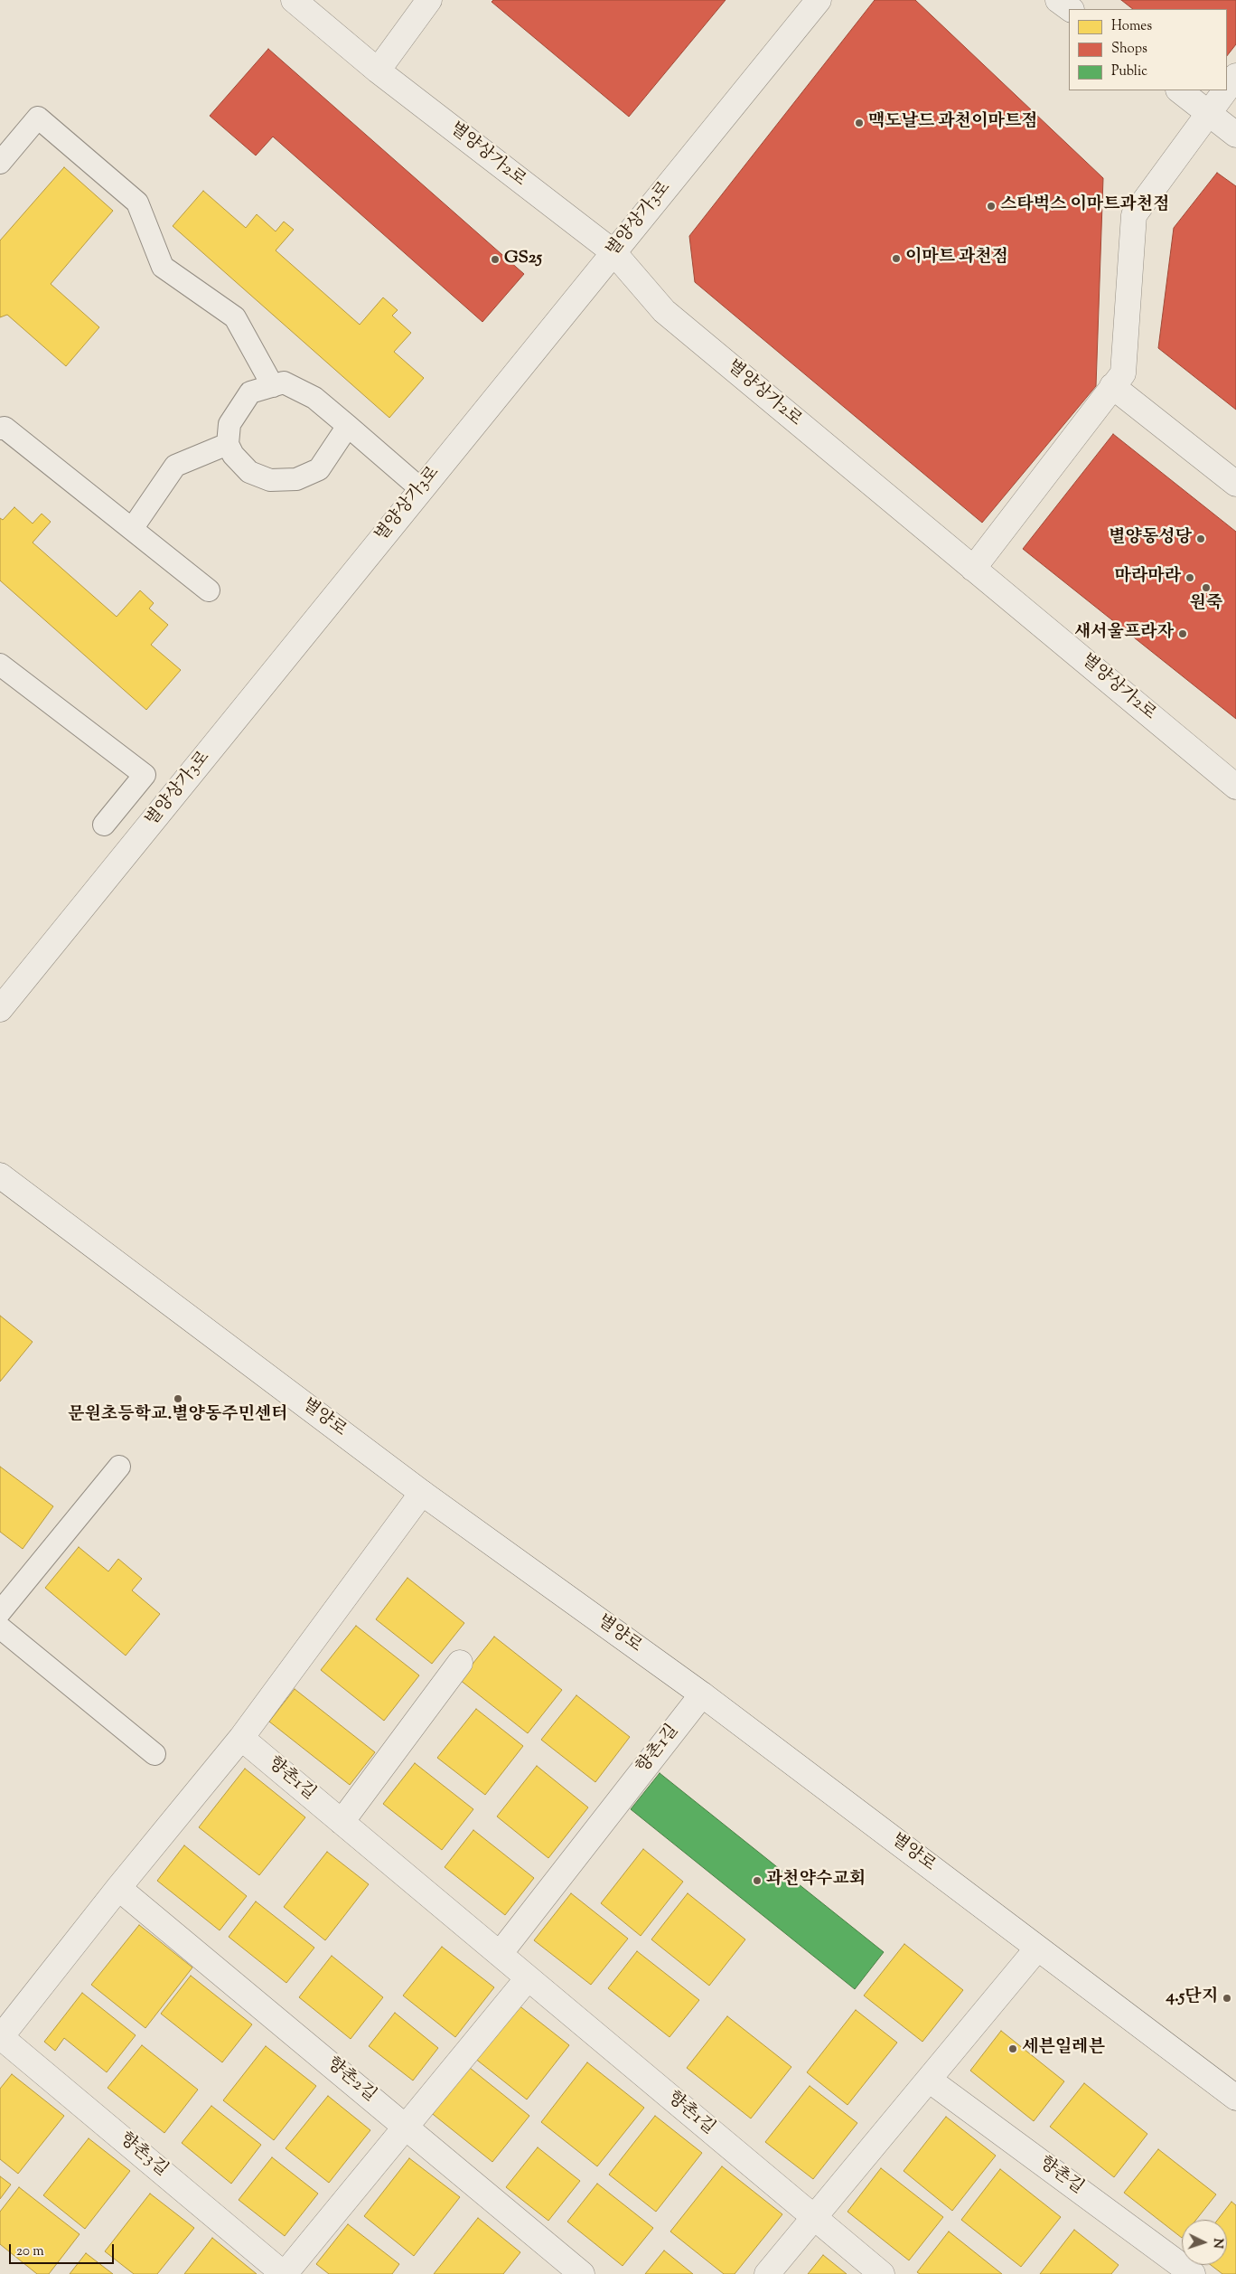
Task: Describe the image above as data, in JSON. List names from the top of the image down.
{
  "streets": {
    "street": [
      "별양상가2로",
      "별양상가3로",
      "별양로",
      "향촌1길",
      "향촌2길",
      "향촌3길",
      "향촌길"
    ]
  },
  "crossings": [
    ["별양상가2로", "별양상가3로"],
    ["별양로", "향촌1길"]
  ],
  "places": [
    "맥도날드 과천이마트점",
    "스타벅스 이마트과천점",
    "이마트 과천점",
    "GS25",
    "별양동성당",
    "마라마라",
    "원죽",
    "새서울프라자",
    "문원초등학교.별양동주민센터",
    "과천약수교회",
    "4.5단지",
    "세븐일레븐"
  ],
  "legend": ["Homes", "Shops", "Public"],
  "scale_bar": "20 m",
  "north": "right"
}
